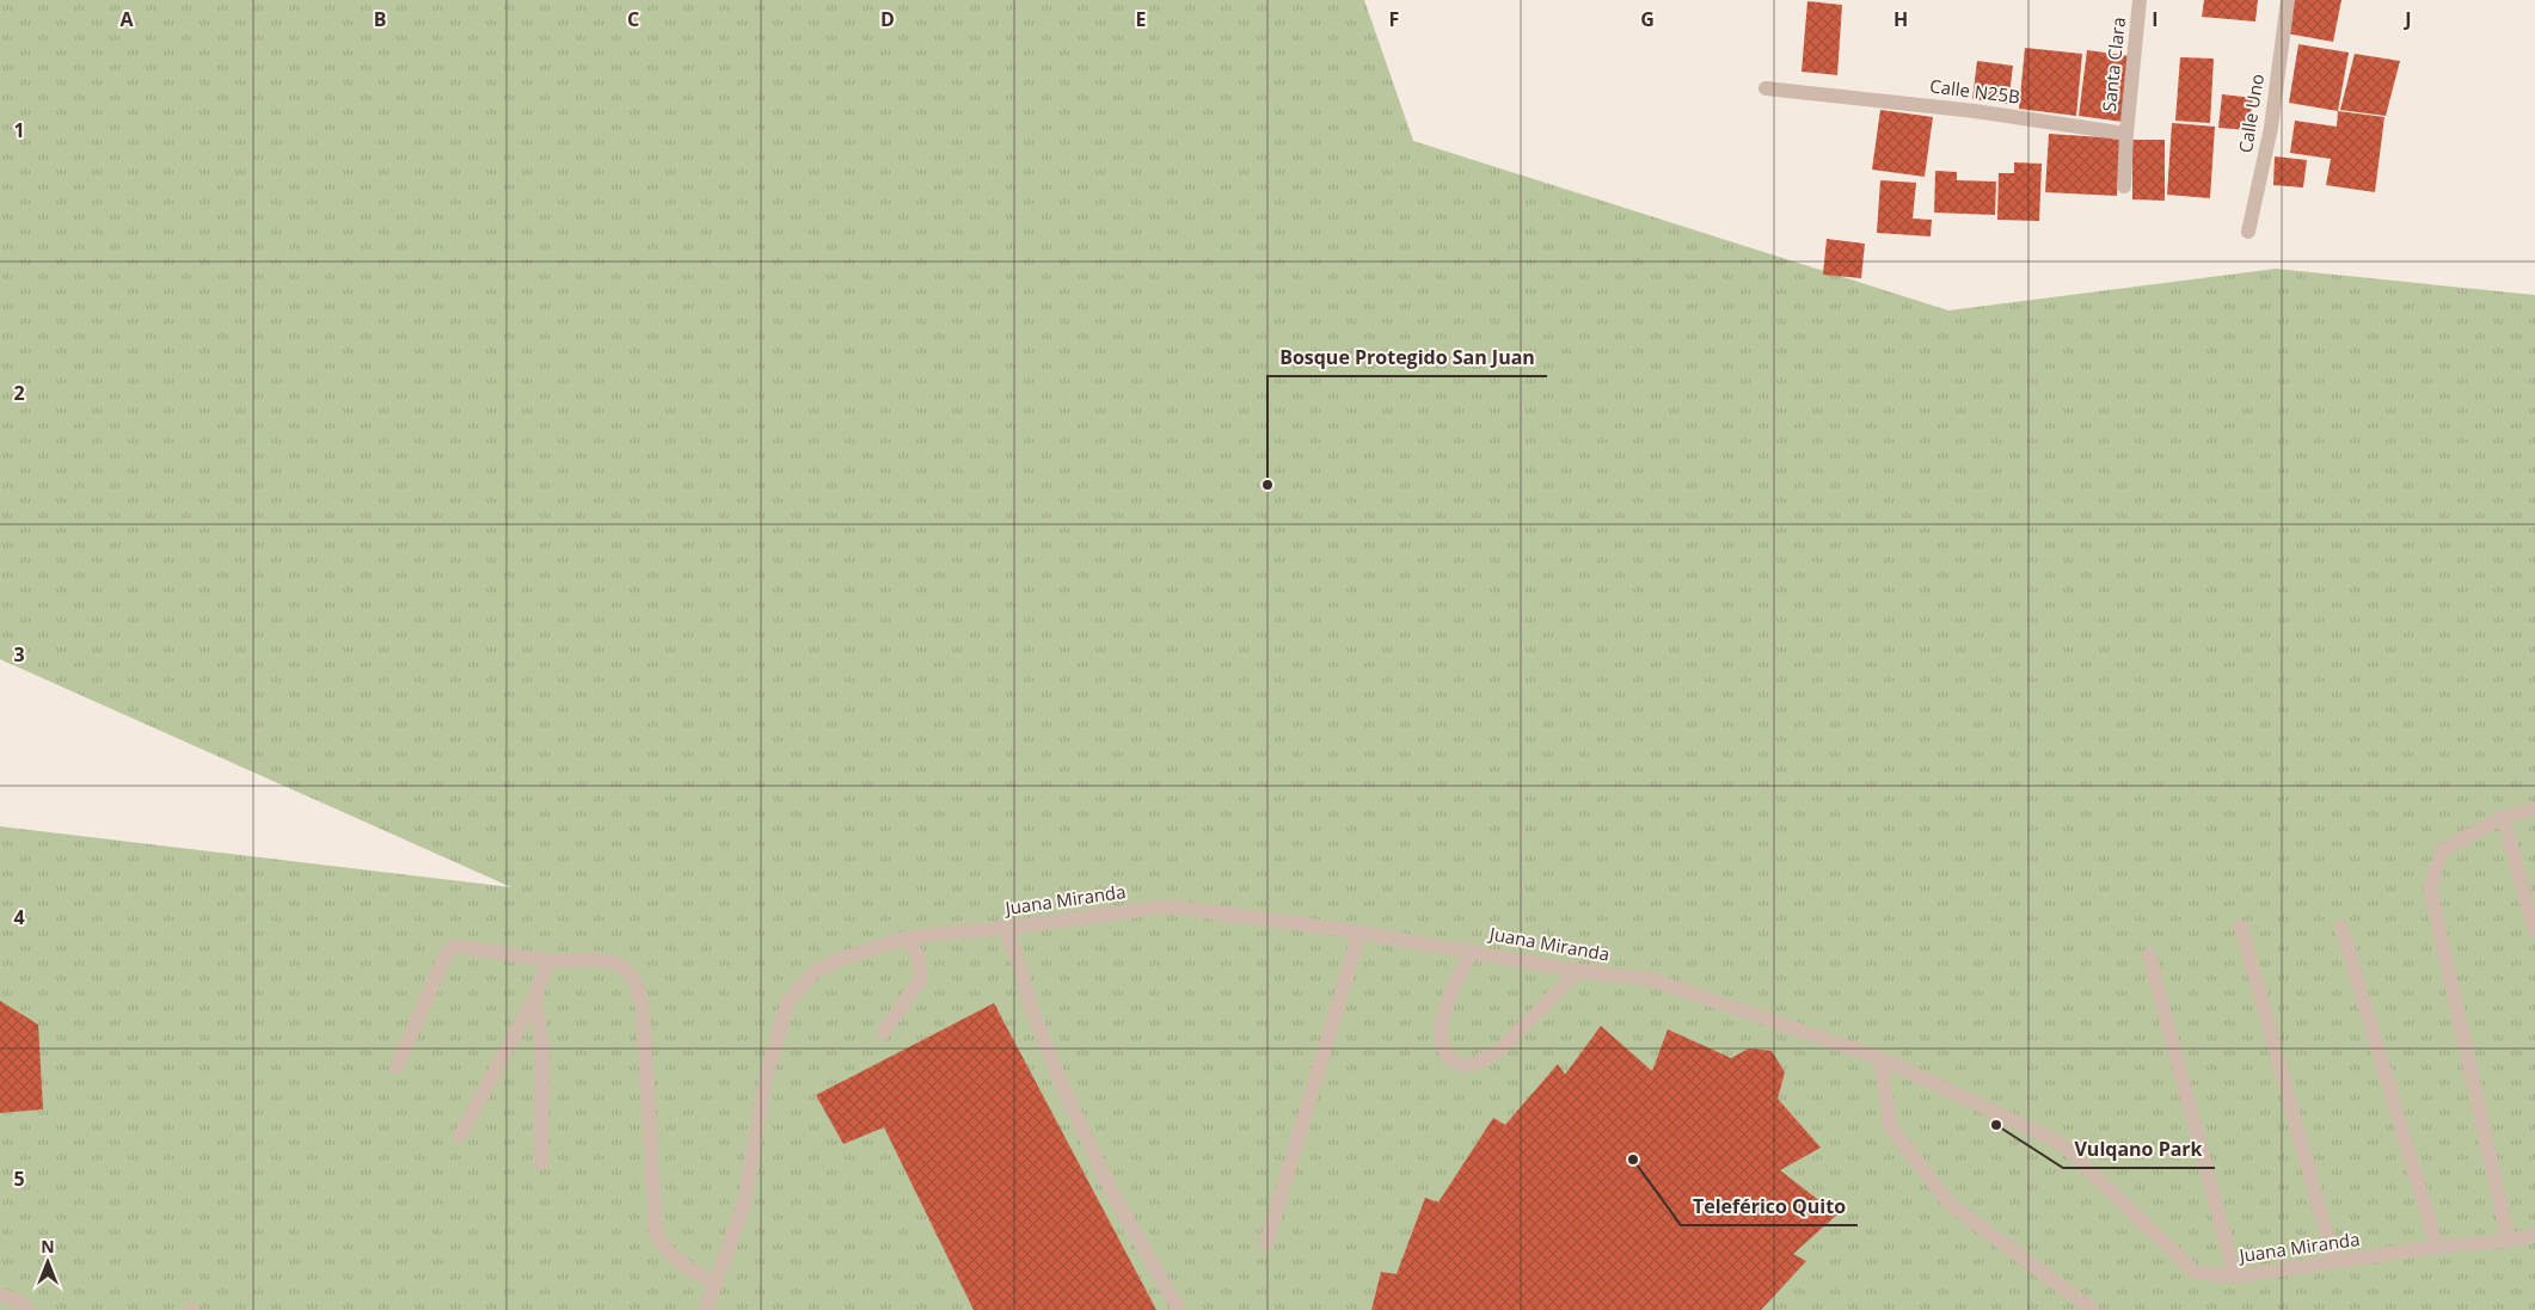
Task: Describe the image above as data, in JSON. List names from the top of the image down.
{
  "streets": {
    "street": [
      "Santa Clara",
      "Calle N25B",
      "Calle Uno",
      "Juana Miranda"
    ]
  },
  "crossings": [
    ["Santa Clara", "Calle N25B"]
  ],
  "places": ["Bosque Protegido San Juan", "Vulqano Park", "Teleférico Quito"],
  "north": "top",
  "grid": {
    "columns": [
      "A",
      "B",
      "C",
      "D",
      "E",
      "F",
      "G",
      "H",
      "I",
      "J"
    ],
    "rows": [
      "1",
      "2",
      "3",
      "4",
      "5"
    ]
  }
}
